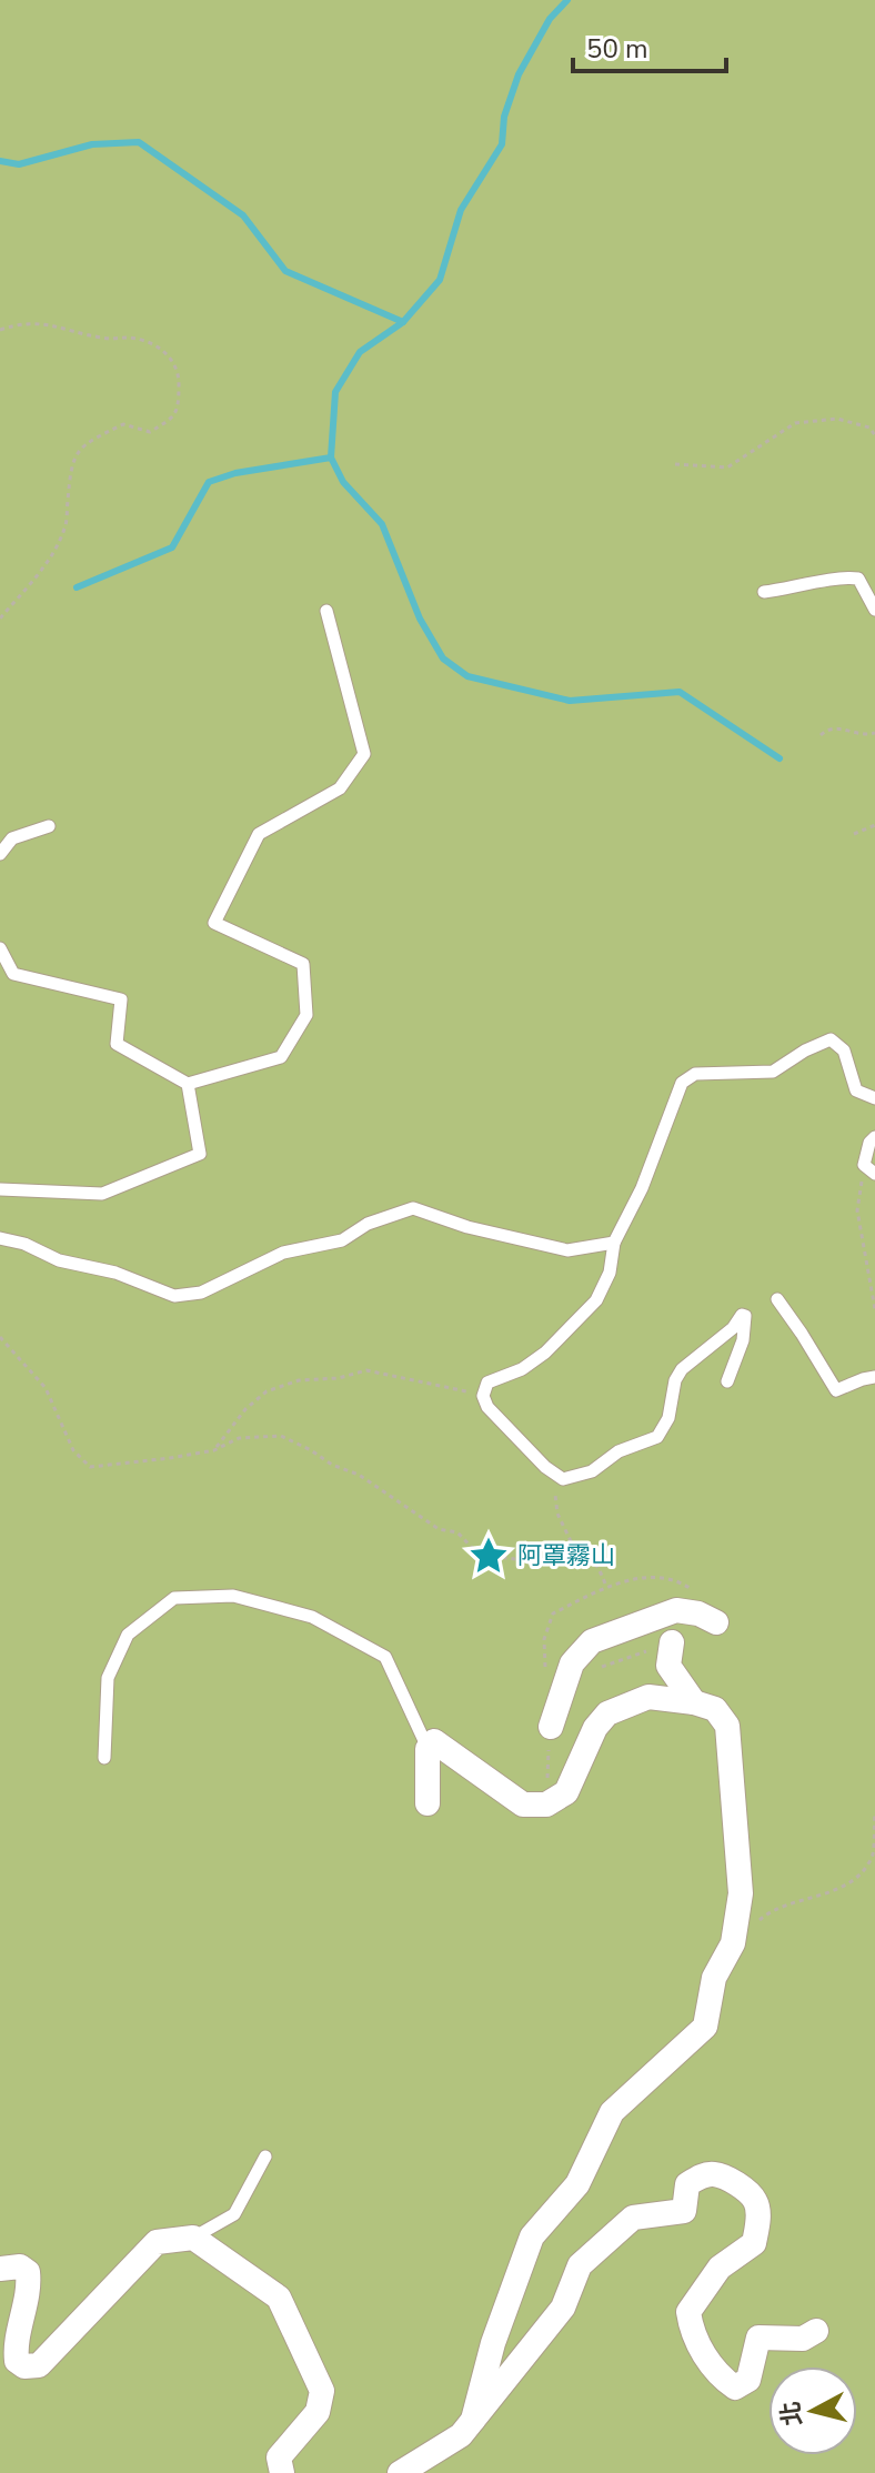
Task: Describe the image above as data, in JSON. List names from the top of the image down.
{
  "places": {
    "place": ["阿罩霧山"]
  },
  "scale_bar": "50 m",
  "north": "left"
}
